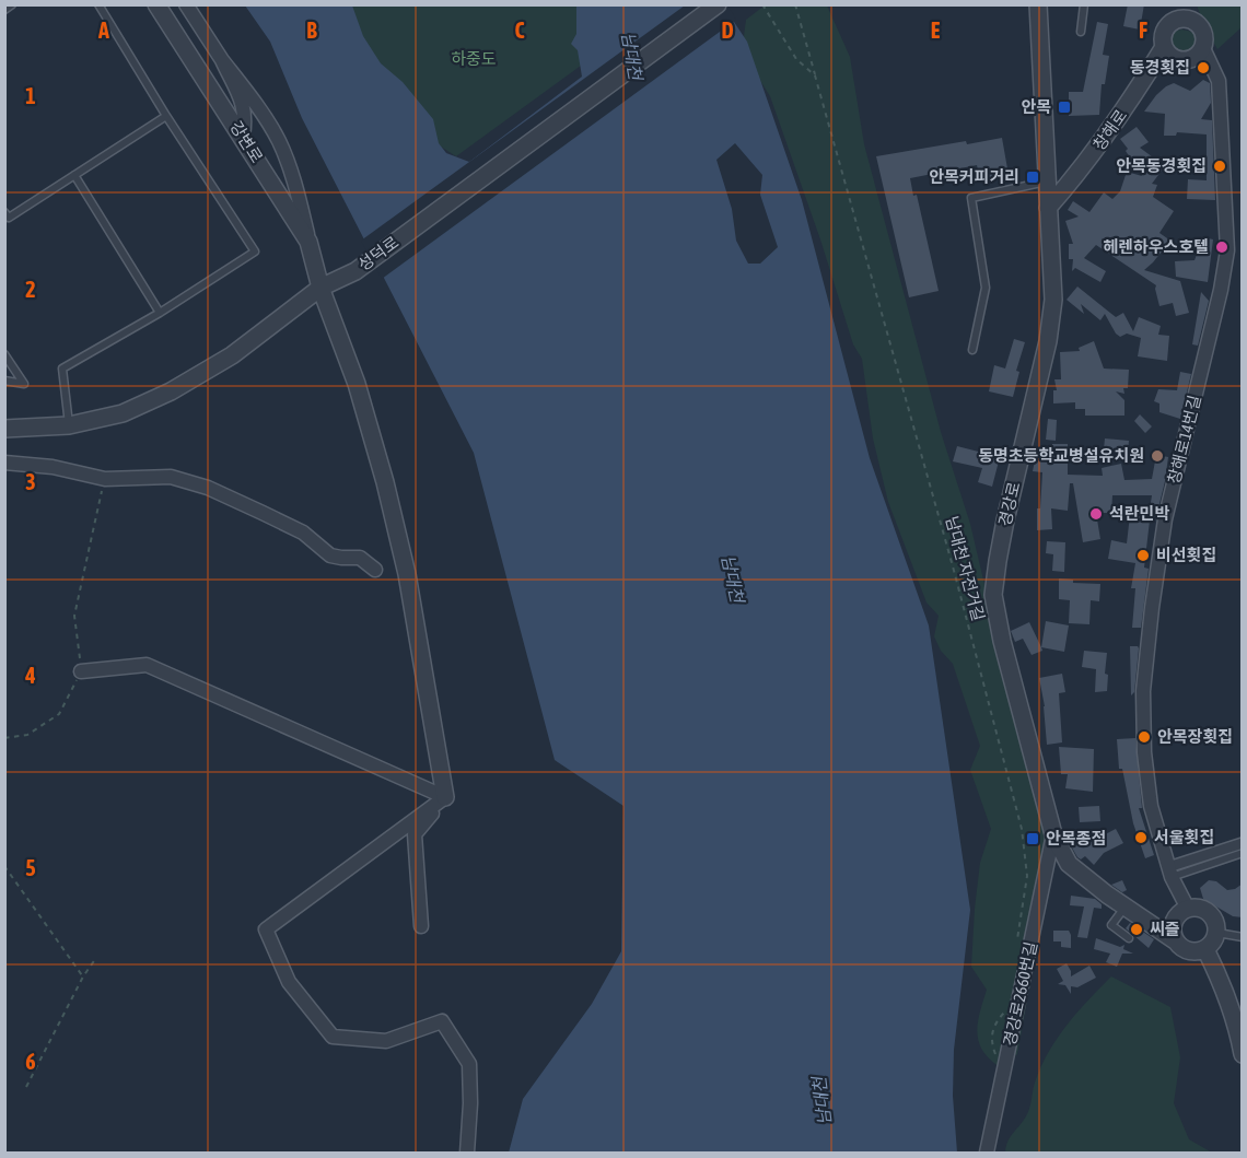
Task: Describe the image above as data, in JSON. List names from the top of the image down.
{
  "streets": {
    "street": [
      "창해로",
      "강변로",
      "성덕로",
      "창해로14번길",
      "경강로",
      "경강로2660번길"
    ],
    "path": ["남대천 자전거길"]
  },
  "crossings": [
    ["창해로", "창해로14번길"],
    ["창해로", "경강로"],
    ["강변로", "성덕로"],
    ["창해로14번길", "경강로"],
    ["경강로", "경강로2660번길"]
  ],
  "water": ["남대천"],
  "parks": ["하중도"],
  "places": {
    "other": [
      "동경횟집",
      "안목동경횟집",
      "헤렌하우스호텔",
      "동명초등학교병설유치원",
      "석란민박",
      "비선횟집",
      "안목장횟집",
      "서울횟집",
      "씨즐"
    ],
    "transit": ["안목", "안목커피거리", "안목종점"]
  },
  "grid": {
    "columns": [
      "A",
      "B",
      "C",
      "D",
      "E",
      "F"
    ],
    "rows": [
      "1",
      "2",
      "3",
      "4",
      "5",
      "6"
    ]
  }
}
